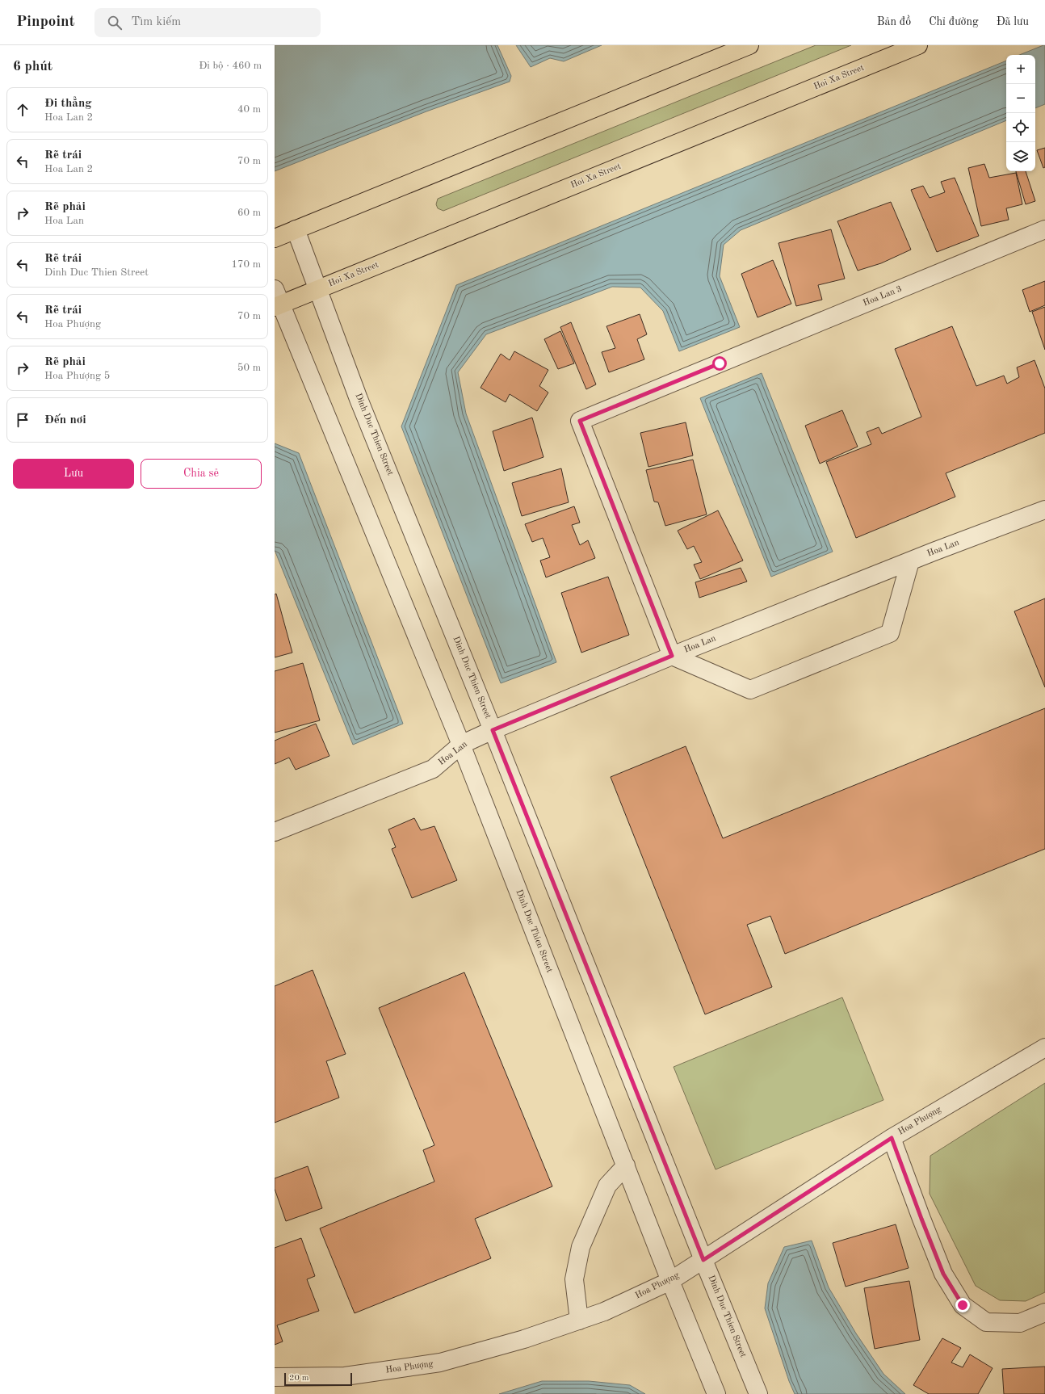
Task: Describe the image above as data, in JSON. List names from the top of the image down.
{
  "streets": {
    "main road": ["Hoi Xa Street"],
    "street": [
      "Hoa Lan 3",
      "Dinh Duc Thien Street",
      "Hoa Lan",
      "Hoa Phượng"
    ]
  },
  "crossings": [
    ["Hoi Xa Street", "Dinh Duc Thien Street"],
    ["Hoa Lan 3", "Hoa Lan"],
    ["Dinh Duc Thien Street", "Hoa Lan"],
    ["Dinh Duc Thien Street", "Hoa Phượng"]
  ],
  "scale_bar": "20 m",
  "page": {
    "header": "Pinpoint",
    "search": "Tìm kiếm",
    "nav": ["Bản đồ", "Chỉ đường", "Đã lưu"],
    "heading": ["6 phút", "Đi bộ · 460 m"],
    "map_buttons": ["+", "−"],
    "list": [
      ["Đi thẳng", "Hoa Lan 2", "40 m"],
      ["Rẽ trái", "Hoa Lan 2", "70 m"],
      ["Rẽ phải", "Hoa Lan", "60 m"],
      ["Rẽ trái", "Dinh Duc Thien Street", "170 m"],
      ["Rẽ trái", "Hoa Phượng", "70 m"],
      ["Rẽ phải", "Hoa Phượng 5", "50 m"],
      "Đến nơi"
    ],
    "buttons": ["Lưu", "Chia sẻ"],
    "scale": "20 m"
  }
}
